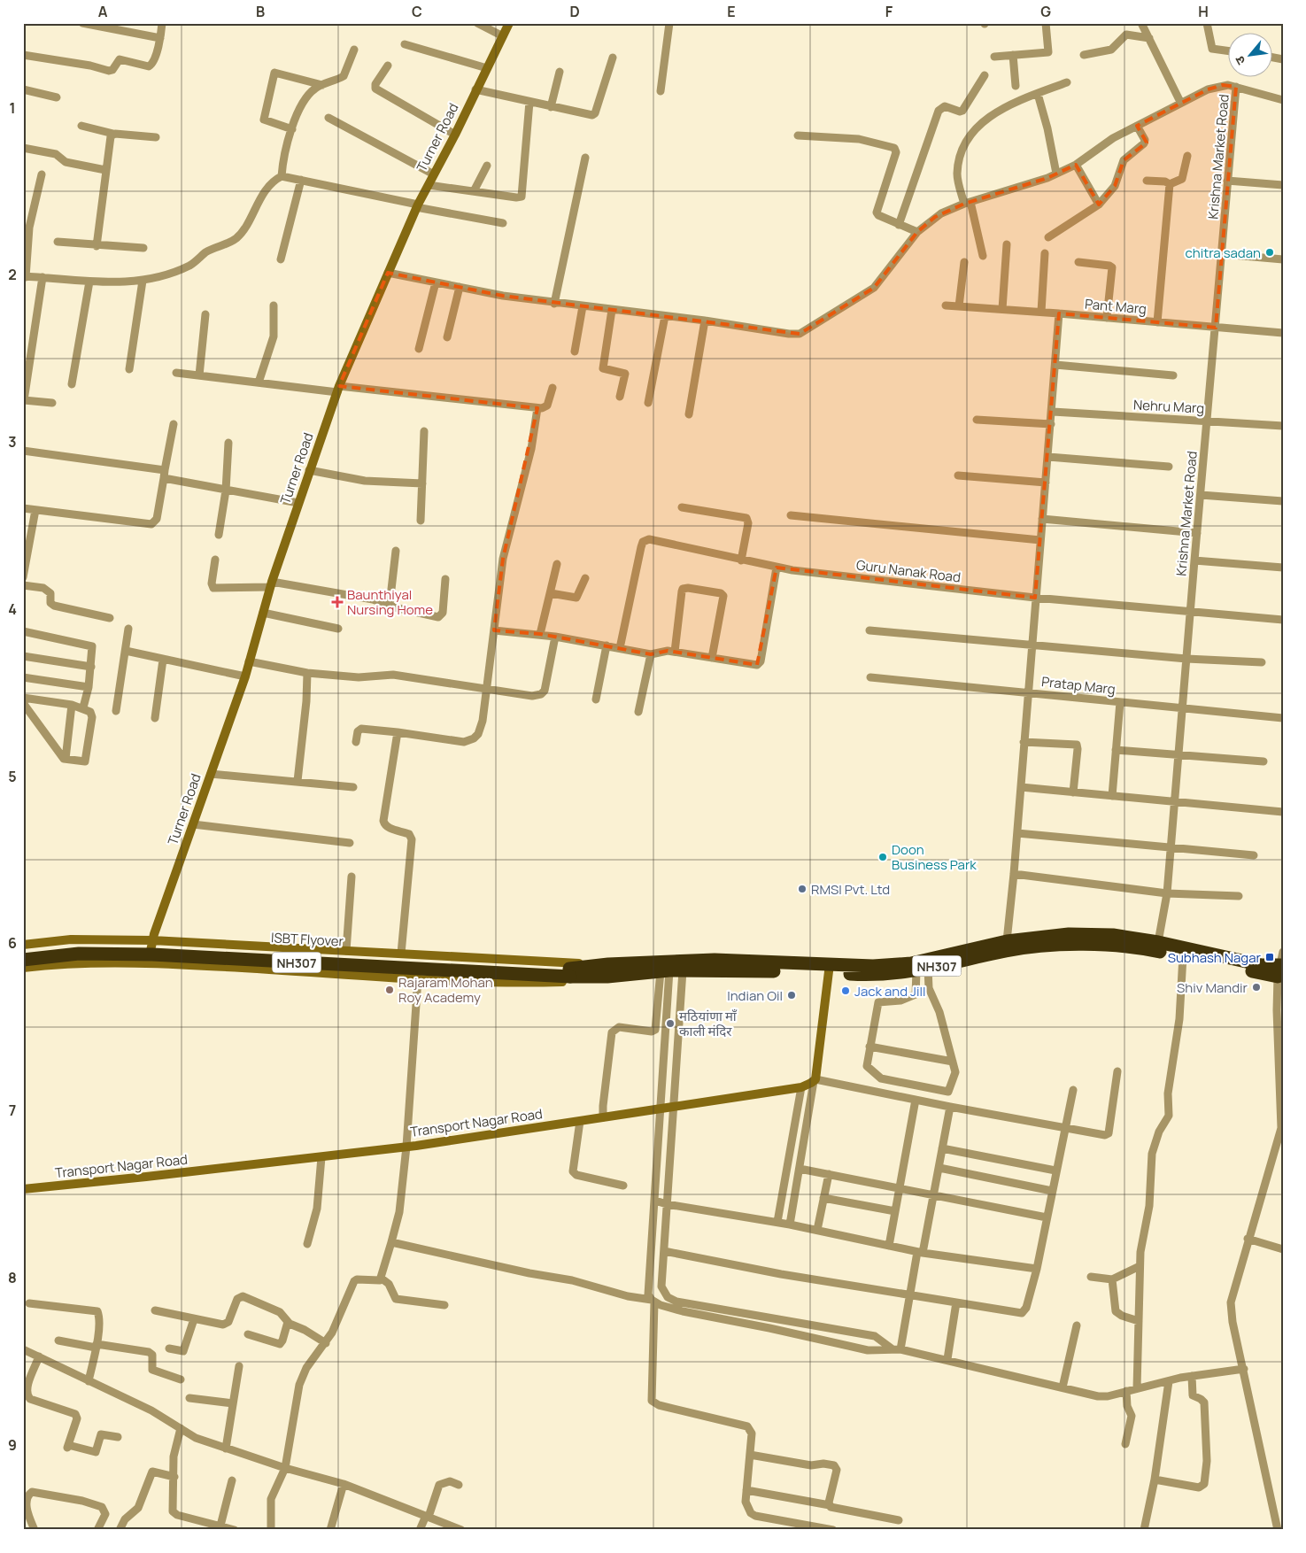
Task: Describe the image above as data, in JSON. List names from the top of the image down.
{
  "streets": {
    "highway": ["ISBT Flyover", "NH307"],
    "main road": ["Turner Road", "Transport Nagar Road"],
    "street": [
      "Krishna Market Road",
      "Pant Marg",
      "Nehru Marg",
      "Guru Nanak Road",
      "Pratap Marg"
    ]
  },
  "crossings": [
    ["Krishna Market Road", "Pant Marg"],
    ["Krishna Market Road", "Nehru Marg"],
    ["Krishna Market Road", "Guru Nanak Road"],
    ["Krishna Market Road", "Pratap Marg"],
    ["Krishna Market Road", "NH307"],
    ["ISBT Flyover", "NH307"]
  ],
  "places": {
    "other": [
      "chitra sadan",
      "Doon Business Park",
      "RMSI Pvt. Ltd",
      "Shiv Mandir",
      "Rajaram Mohan Roy Academy",
      "Jack and Jill",
      "Indian Oil",
      "मठियांणा माँ काली मंदिर"
    ],
    "health": ["Baunthiyal Nursing Home"],
    "transit": ["Subhash Nagar"]
  },
  "north": "bottom left",
  "grid": {
    "columns": [
      "A",
      "B",
      "C",
      "D",
      "E",
      "F",
      "G",
      "H"
    ],
    "rows": [
      "1",
      "2",
      "3",
      "4",
      "5",
      "6",
      "7",
      "8",
      "9"
    ]
  }
}
